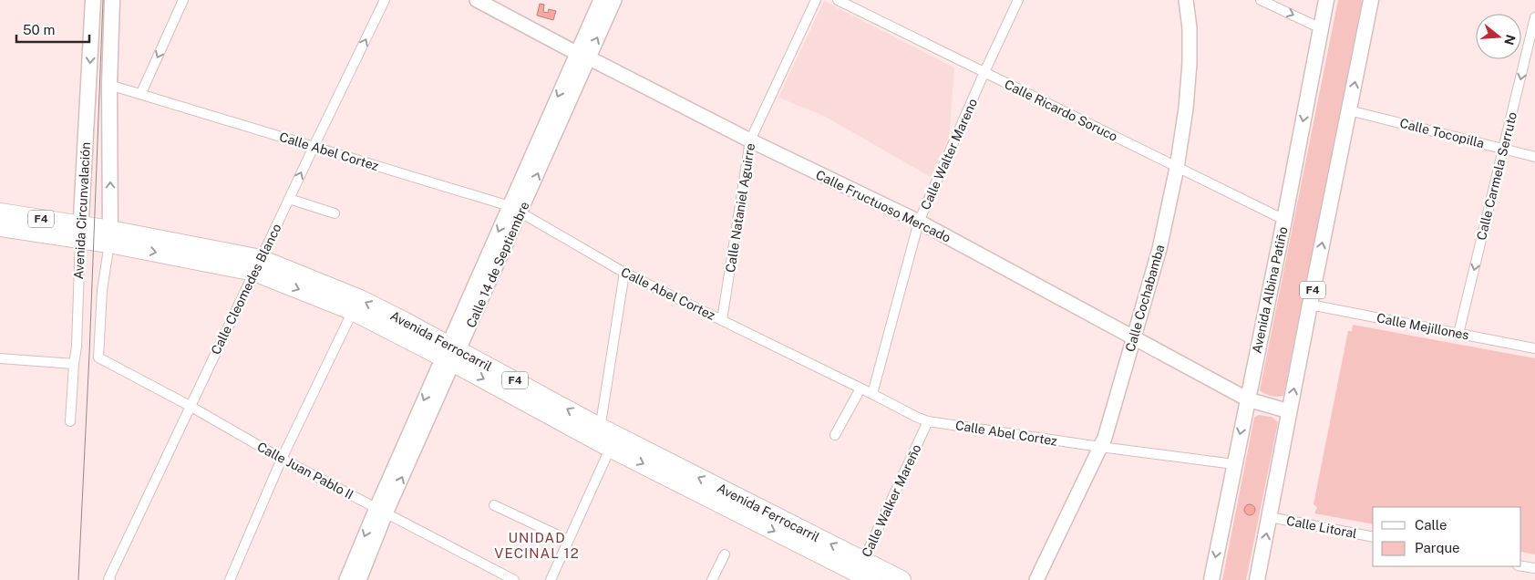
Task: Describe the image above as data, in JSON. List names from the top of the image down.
{
  "streets": {
    "highway": ["F4", "Avenida Ferrocarril"],
    "main road": [
      "Calle Fructuoso Mercado",
      "Avenida Circunvalación",
      "Calle 14 de Septiembre",
      "Avenida Albina Patiño",
      "Calle Cochabamba"
    ],
    "street": [
      "Calle Ricardo Soruco",
      "Calle Tocopilla",
      "Calle Abel Cortez",
      "Calle Walter Mareno",
      "Calle Carmela Serruto",
      "Calle Nataniel Aguirre",
      "Calle Cleomedes Blanco",
      "Calle Mejillones",
      "Calle Juan Pablo II",
      "Calle Walker Mareño",
      "Calle Litoral"
    ]
  },
  "crossings": [
    ["Calle Ricardo Soruco", "Calle Walter Mareno"],
    ["Calle Ricardo Soruco", "Avenida Albina Patiño"],
    ["Calle Ricardo Soruco", "Calle Cochabamba"],
    ["Calle Tocopilla", "Calle Carmela Serruto"],
    ["Calle Tocopilla", "F4"],
    ["Calle Abel Cortez", "Calle Walter Mareno"],
    ["Calle Abel Cortez", "Calle Nataniel Aguirre"],
    ["Calle Abel Cortez", "Avenida Circunvalación"],
    ["Calle Abel Cortez", "Calle 14 de Septiembre"],
    ["Calle Abel Cortez", "Calle Cleomedes Blanco"],
    ["Calle Abel Cortez", "Avenida Albina Patiño"],
    ["Calle Abel Cortez", "Calle Cochabamba"],
    ["Calle Abel Cortez", "Calle Walker Mareño"],
    ["Calle Walter Mareno", "Calle Fructuoso Mercado"],
    ["Calle Carmela Serruto", "Calle Mejillones"],
    ["Calle Fructuoso Mercado", "Calle Nataniel Aguirre"],
    ["Calle Fructuoso Mercado", "F4"],
    ["Calle Fructuoso Mercado", "Calle 14 de Septiembre"],
    ["Calle Fructuoso Mercado", "Avenida Albina Patiño"],
    ["Calle Fructuoso Mercado", "Calle Cochabamba"],
    ["Avenida Circunvalación", "Avenida Ferrocarril"],
    ["Avenida Circunvalación", "Calle Juan Pablo II"],
    ["F4", "Calle Mejillones"],
    ["F4", "Calle Litoral"],
    ["Calle 14 de Septiembre", "Avenida Ferrocarril"],
    ["Calle 14 de Septiembre", "Calle Juan Pablo II"],
    ["Calle Cleomedes Blanco", "Avenida Ferrocarril"],
    ["Calle Cleomedes Blanco", "Calle Juan Pablo II"],
    ["Avenida Ferrocarril", "Calle Walker Mareño"]
  ],
  "one_way": ["Calle Carmela Serruto"],
  "districts": ["UNIDAD VECINAL 12"],
  "legend": ["Calle", "Parque"],
  "scale_bar": "50 m",
  "north": "right"
}
